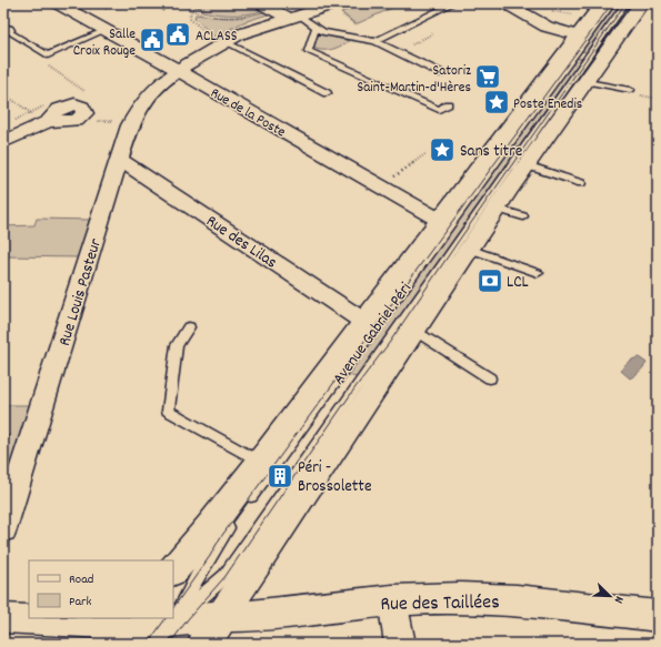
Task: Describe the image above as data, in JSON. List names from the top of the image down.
{
  "streets": {
    "main road": ["Avenue Gabriel Péri", "Rue des Taillées"],
    "street": ["Rue de la Poste", "Rue des Lilas", "Rue Louis Pasteur"]
  },
  "crossings": [
    ["Rue de la Poste", "Rue Louis Pasteur"],
    ["Rue de la Poste", "Avenue Gabriel Péri"],
    ["Rue des Lilas", "Rue Louis Pasteur"],
    ["Rue des Lilas", "Avenue Gabriel Péri"],
    ["Avenue Gabriel Péri", "Rue des Taillées"]
  ],
  "places": {
    "public building": ["ACLASS", "Salle Croix Rouge"],
    "supermarket": ["Satoriz Saint-Martin-d'Hères"],
    "place": ["Poste Enedis", "Sans titre"],
    "bank": ["LCL"],
    "building": ["Péri - Brossolette"]
  },
  "legend": ["Road", "Park"],
  "north": "bottom right"
}
